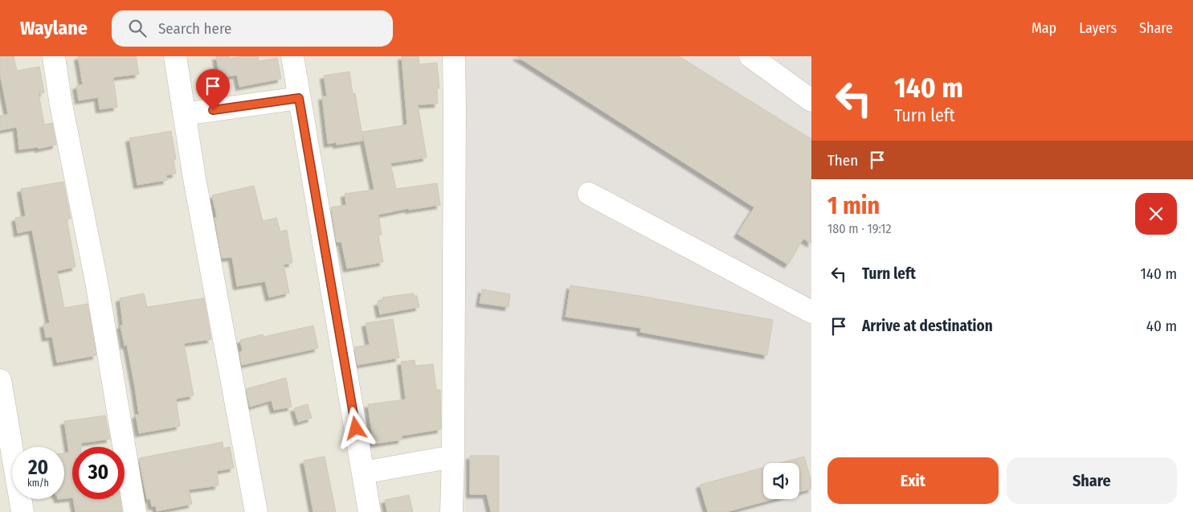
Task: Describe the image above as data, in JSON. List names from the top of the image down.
{
  "page": {
    "header": "Waylane",
    "search": "Search here",
    "nav": ["Map", "Layers", "Share"],
    "turn": ["140 m", "Turn left"],
    "then": "Then",
    "heading": ["1 min", "180 m · 19:12"],
    "list": [
      {
        "name": "Turn left",
        "value": "140 m"
      },
      {
        "name": "Arrive at destination",
        "value": "40 m"
      }
    ],
    "speed": "20 km/h",
    "limit": "30",
    "buttons": ["Exit", "Share"]
  }
}
